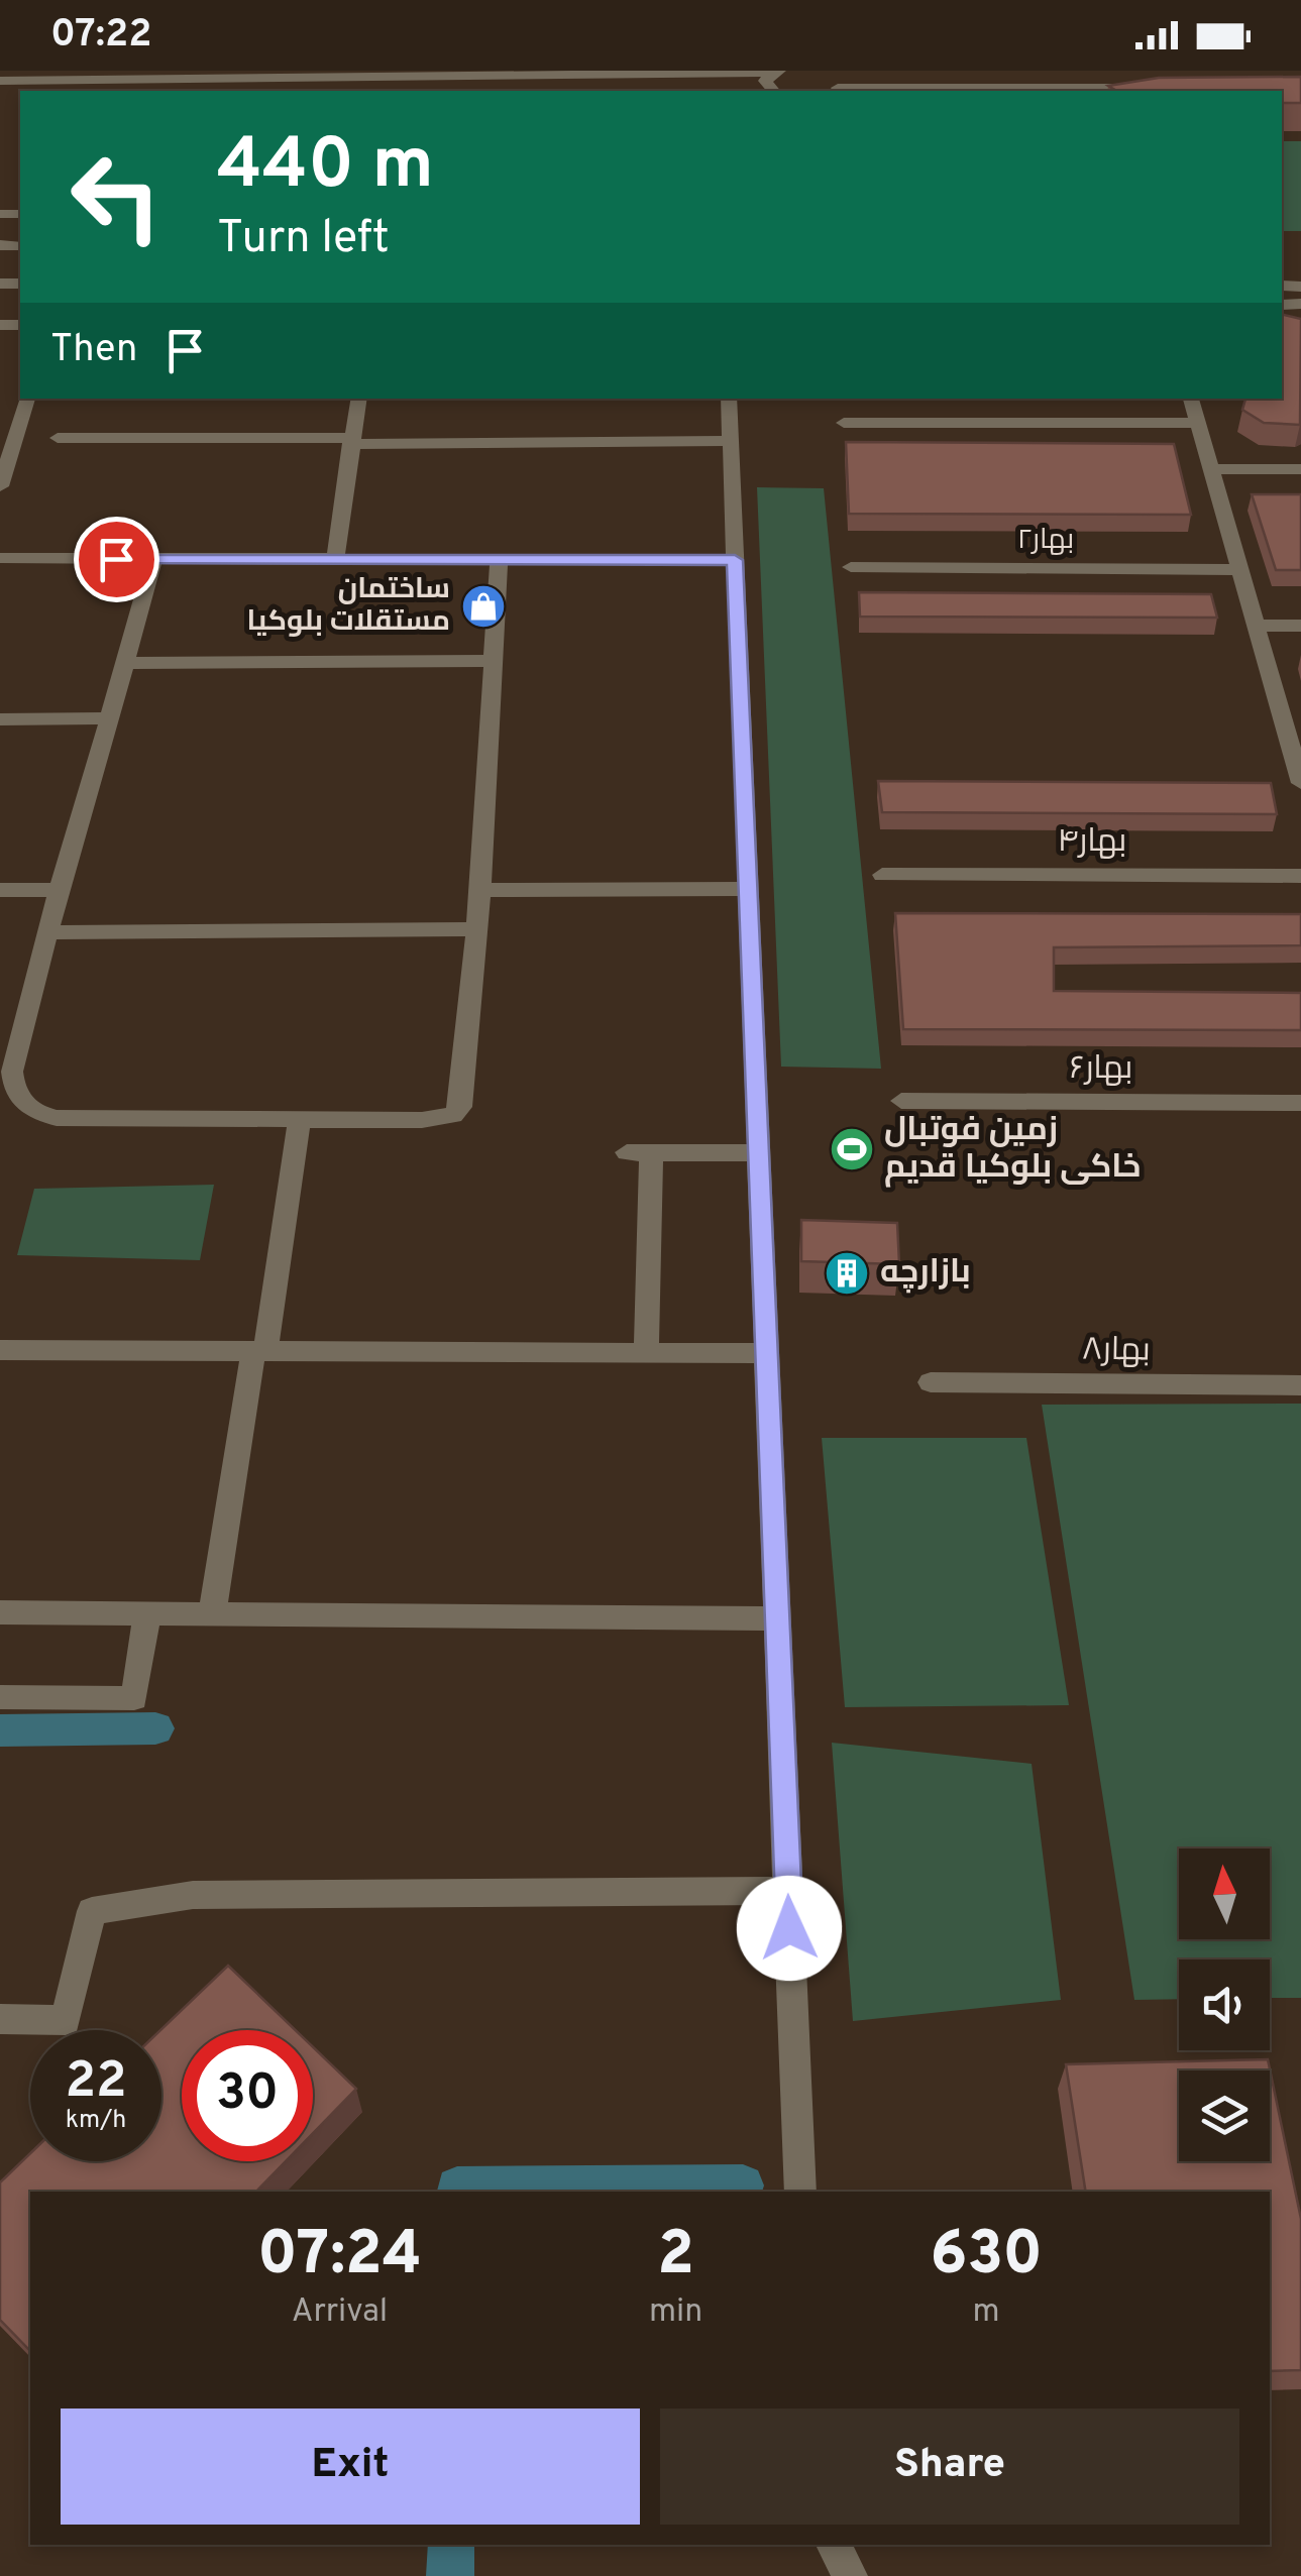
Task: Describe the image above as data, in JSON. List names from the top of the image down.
{
  "streets": {
    "street": [
      "بهار۲",
      "بهار۴",
      "بهار۶",
      "بهار۸"
    ]
  },
  "places": {
    "shop": ["ساختمان مستقلات بلوکیا"],
    "sports": ["زمین فوتبال خاکی بلوکیا قدیم"],
    "building": ["بازارچه"]
  },
  "north": "top",
  "page": {
    "status": "07:22",
    "turn": ["440 m", "Turn left"],
    "then": "Then",
    "speed": "22 km/h",
    "limit": "30",
    "eta": [
      "07:24",
      "Arrival",
      "2",
      "min",
      "630",
      "m"
    ],
    "buttons": ["Exit", "Share"]
  }
}
